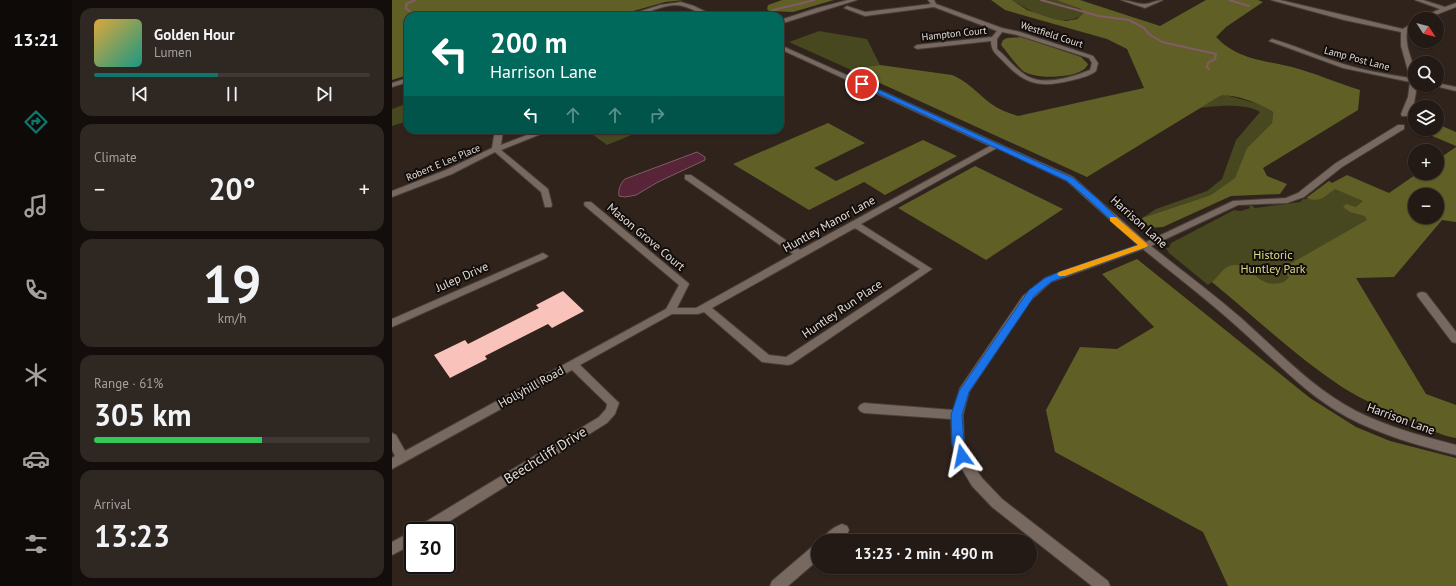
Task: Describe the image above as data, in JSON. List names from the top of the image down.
{
  "streets": {
    "street": [
      "Hampton Court",
      "Westfield Court",
      "Lamp Post Lane",
      "Robert E Lee Place",
      "Harrison Lane",
      "Huntley Manor Lane",
      "Mason Grove Court",
      "Julep Drive",
      "Huntley Run Place",
      "Hollyhill Road",
      "Beechcliff Drive"
    ]
  },
  "crossings": [
    ["Hampton Court", "Westfield Court"],
    ["Harrison Lane", "Huntley Manor Lane"],
    ["Huntley Manor Lane", "Mason Grove Court"],
    ["Huntley Manor Lane", "Huntley Run Place"],
    ["Huntley Manor Lane", "Hollyhill Road"],
    ["Mason Grove Court", "Hollyhill Road"],
    ["Hollyhill Road", "Beechcliff Drive"]
  ],
  "parks": ["Historic Huntley Park"],
  "north": "bottom right",
  "page": {
    "tabs": "13:21",
    "map_buttons": ["+", "−"],
    "turn": ["200 m", "Harrison Lane"],
    "song": ["Golden Hour", "Lumen"],
    "tile": [
      "Climate",
      ["19", "km/h"],
      ["Range · 61%", "305 km"],
      ["Arrival", "13:23"]
    ],
    "heat": ["−", "20°", "+"],
    "limit": "30",
    "trip": "13:23 · 2 min · 490 m"
  }
}
